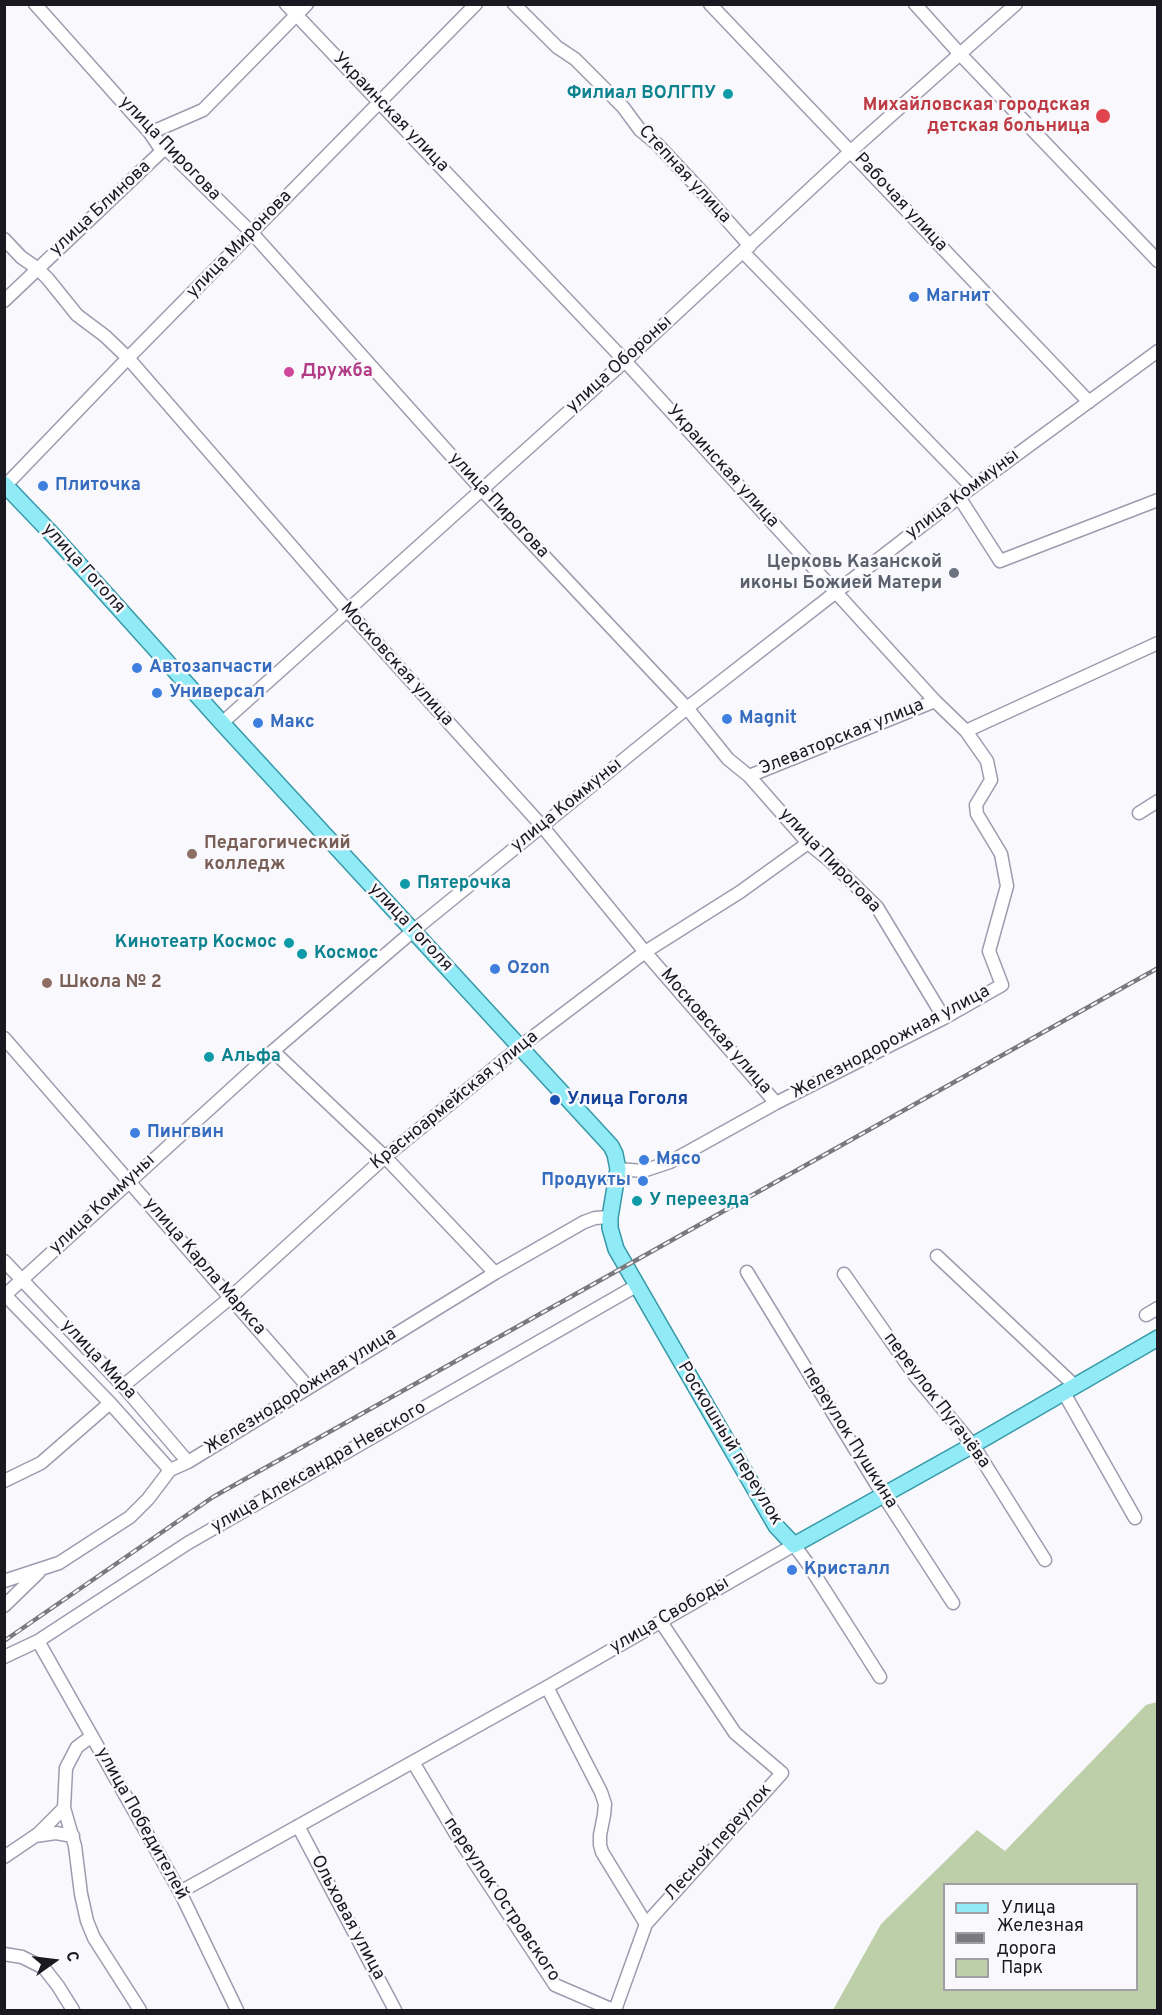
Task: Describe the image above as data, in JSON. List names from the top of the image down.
{
  "streets": {
    "main road": ["улица Гоголя", "Роскошный переулок", "улица Свободы"],
    "street": [
      "Украинская улица",
      "улица Пирогова",
      "Степная улица",
      "Рабочая улица",
      "улица Блинова",
      "улица Миронова",
      "улица Обороны",
      "улица Коммуны",
      "Московская улица",
      "Элеваторская улица",
      "Железнодорожная улица",
      "Красноармейская улица",
      "улица Карла Маркса",
      "улица Мира",
      "переулок Пугачёва",
      "переулок Пушкина",
      "улица Александра Невского",
      "улица Победителей",
      "Лесной переулок",
      "переулок Островского",
      "Ольховая улица"
    ]
  },
  "crossings": [
    ["Украинская улица", "улица Блинова"],
    ["Украинская улица", "улица Миронова"],
    ["Украинская улица", "улица Обороны"],
    ["Украинская улица", "улица Коммуны"],
    ["Украинская улица", "Элеваторская улица"],
    ["Украинская улица", "Железнодорожная улица"],
    ["улица Пирогова", "улица Блинова"],
    ["улица Пирогова", "улица Миронова"],
    ["улица Пирогова", "улица Обороны"],
    ["улица Пирогова", "улица Коммуны"],
    ["улица Пирогова", "Элеваторская улица"],
    ["улица Пирогова", "Железнодорожная улица"],
    ["улица Пирогова", "Красноармейская улица"],
    ["Степная улица", "улица Обороны"],
    ["Степная улица", "улица Коммуны"],
    ["Рабочая улица", "улица Обороны"],
    ["Рабочая улица", "улица Коммуны"],
    ["улица Блинова", "Московская улица"],
    ["улица Миронова", "улица Гоголя"],
    ["улица Миронова", "Московская улица"],
    ["улица Обороны", "улица Гоголя"],
    ["улица Обороны", "Московская улица"],
    ["улица Коммуны", "улица Гоголя"],
    ["улица Коммуны", "Московская улица"],
    ["улица Коммуны", "улица Карла Маркса"],
    ["улица Коммуны", "улица Мира"],
    ["улица Гоголя", "Железнодорожная улица"],
    ["улица Гоголя", "Красноармейская улица"],
    ["Московская улица", "Железнодорожная улица"],
    ["Московская улица", "Красноармейская улица"],
    ["Железнодорожная улица", "улица Карла Маркса"],
    ["Железнодорожная улица", "улица Мира"],
    ["Железнодорожная улица", "Роскошный переулок"],
    ["Красноармейская улица", "улица Карла Маркса"],
    ["Красноармейская улица", "улица Мира"],
    ["переулок Пугачёва", "улица Свободы"],
    ["переулок Пушкина", "улица Свободы"],
    ["Роскошный переулок", "улица Александра Невского"],
    ["Роскошный переулок", "улица Свободы"],
    ["улица Александра Невского", "улица Победителей"],
    ["улица Свободы", "улица Победителей"],
    ["улица Свободы", "Лесной переулок"],
    ["улица Свободы", "переулок Островского"],
    ["улица Свободы", "Ольховая улица"]
  ],
  "places": [
    "Филиал ВОЛГПУ",
    "Михайловская городская детская больница",
    "Магнит",
    "Дружба",
    "Плиточка",
    "Церковь Казанской иконы Божией Матери",
    "Автозапчасти",
    "Универсал",
    "Magnit",
    "Макс",
    "Педагогический колледж",
    "Пятерочка",
    "Кинотеатр Космос",
    "Космос",
    "Ozon",
    "Школа № 2",
    "Альфа",
    "Улица Гоголя",
    "Пингвин",
    "Мясо",
    "Продукты",
    "У переезда",
    "Кристалл"
  ],
  "legend": ["Улица", "Железная дорога", "Парк"],
  "north": "right"
}
